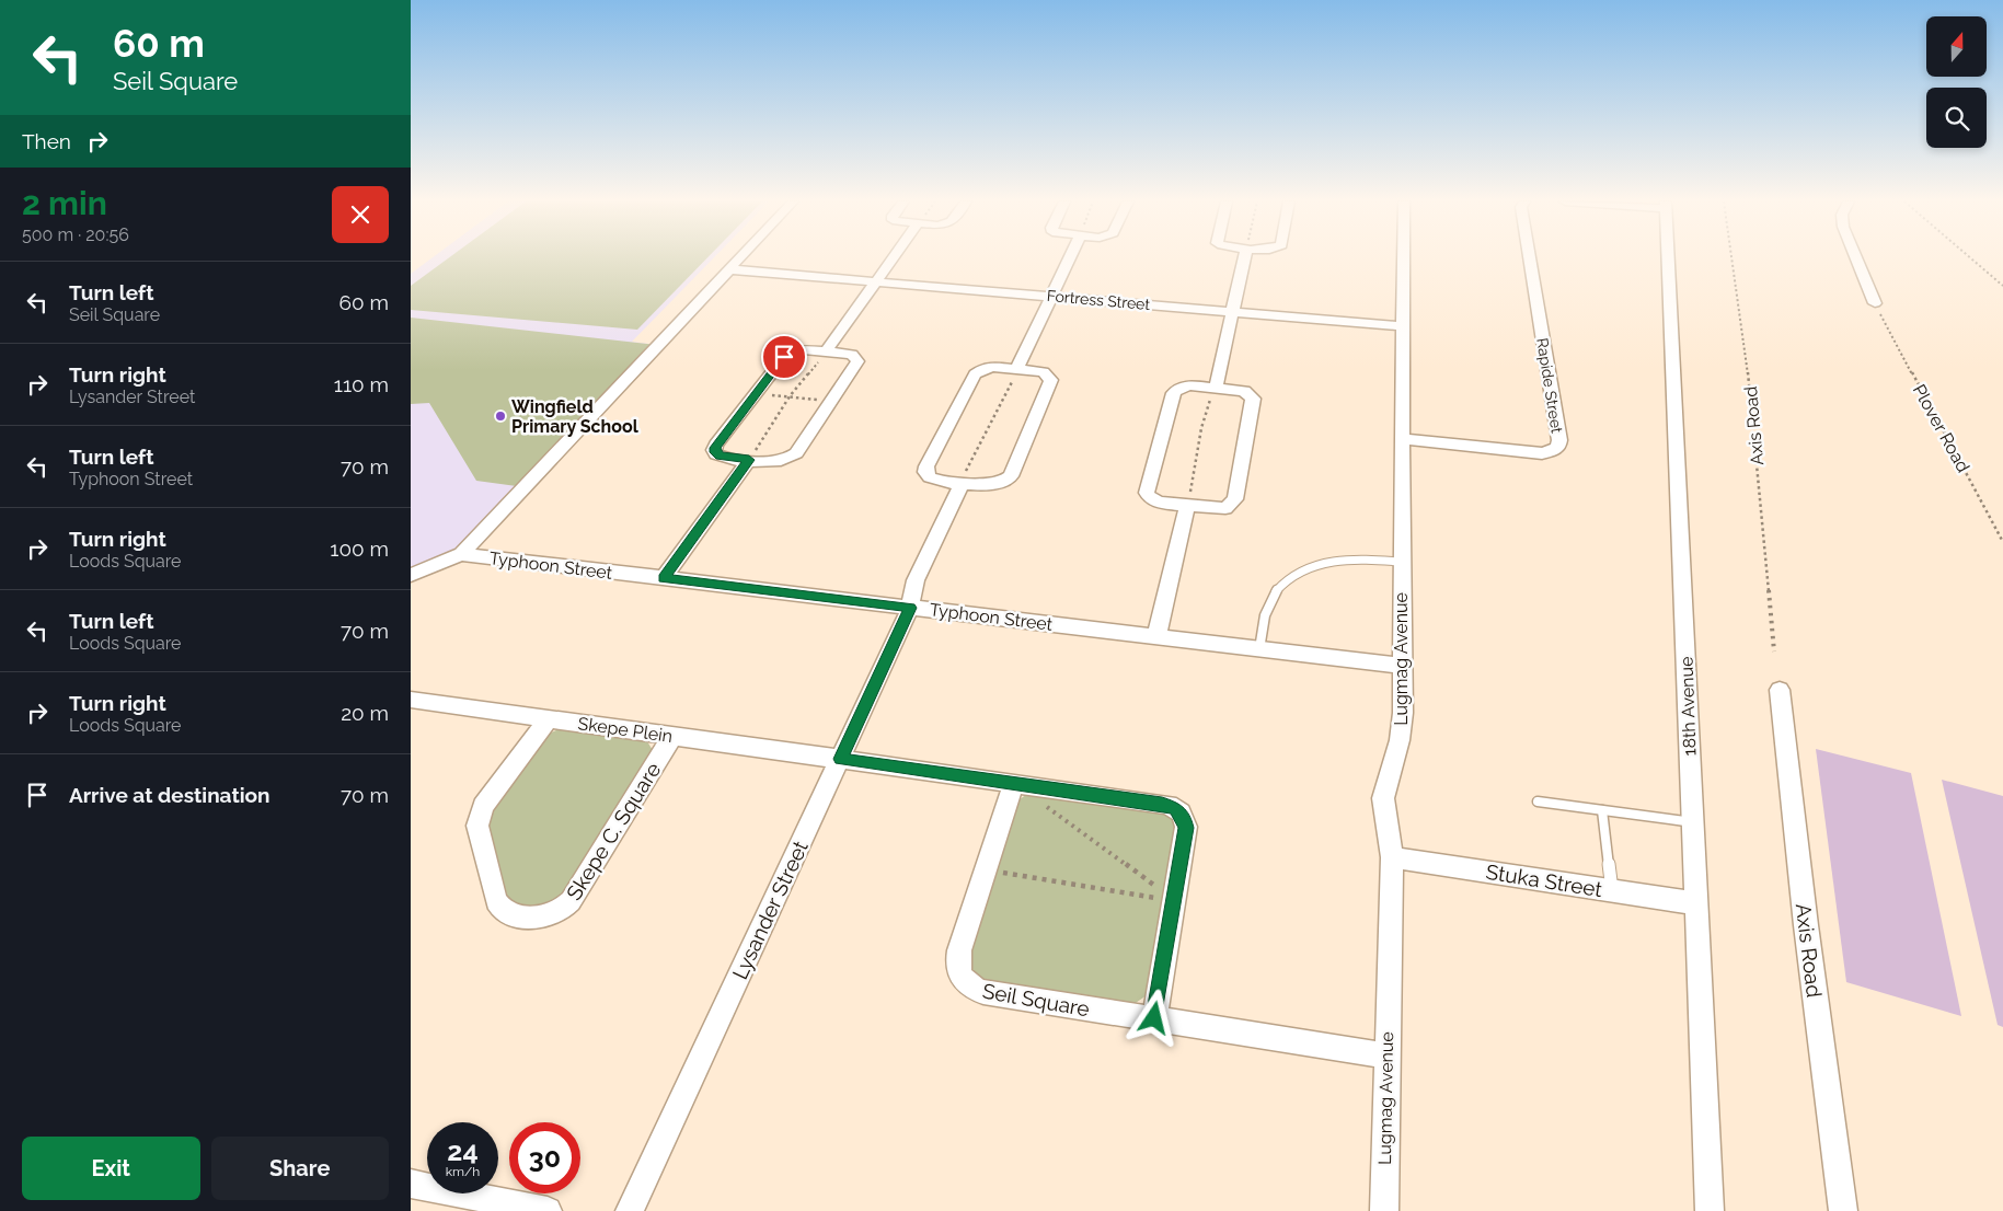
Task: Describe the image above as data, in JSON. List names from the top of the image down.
{
  "streets": {
    "street": [
      "Fortress Street",
      "Rapide Street",
      "Axis Road",
      "Typhoon Street",
      "Lugmag Avenue",
      "18th Avenue",
      "Skepe Plein",
      "Skepe C. Square",
      "Stuka Street",
      "Lysander Street",
      "Seil Square"
    ],
    "path": ["Plover Road"]
  },
  "crossings": [
    ["Fortress Street", "Lugmag Avenue"],
    ["Rapide Street", "Lugmag Avenue"],
    ["Typhoon Street", "Lugmag Avenue"],
    ["Typhoon Street", "Lysander Street"],
    ["Lugmag Avenue", "Stuka Street"],
    ["Lugmag Avenue", "Seil Square"],
    ["18th Avenue", "Stuka Street"],
    ["Skepe Plein", "Skepe C. Square"],
    ["Skepe Plein", "Lysander Street"]
  ],
  "places": ["Wingfield Primary School"],
  "north": "top",
  "page": {
    "turn": ["60 m", "Seil Square"],
    "then": "Then",
    "heading": ["2 min", "500 m · 20:56"],
    "list": [
      {
        "name": "Turn left",
        "note": "Seil Square",
        "value": "60 m"
      },
      {
        "name": "Turn right",
        "note": "Lysander Street",
        "value": "110 m"
      },
      {
        "name": "Turn left",
        "note": "Typhoon Street",
        "value": "70 m"
      },
      {
        "name": "Turn right",
        "note": "Loods Square",
        "value": "100 m"
      },
      {
        "name": "Turn left",
        "note": "Loods Square",
        "value": "70 m"
      },
      {
        "name": "Turn right",
        "note": "Loods Square",
        "value": "20 m"
      },
      {
        "name": "Arrive at destination",
        "value": "70 m"
      }
    ],
    "speed": "24 km/h",
    "limit": "30",
    "buttons": ["Exit", "Share"]
  }
}
